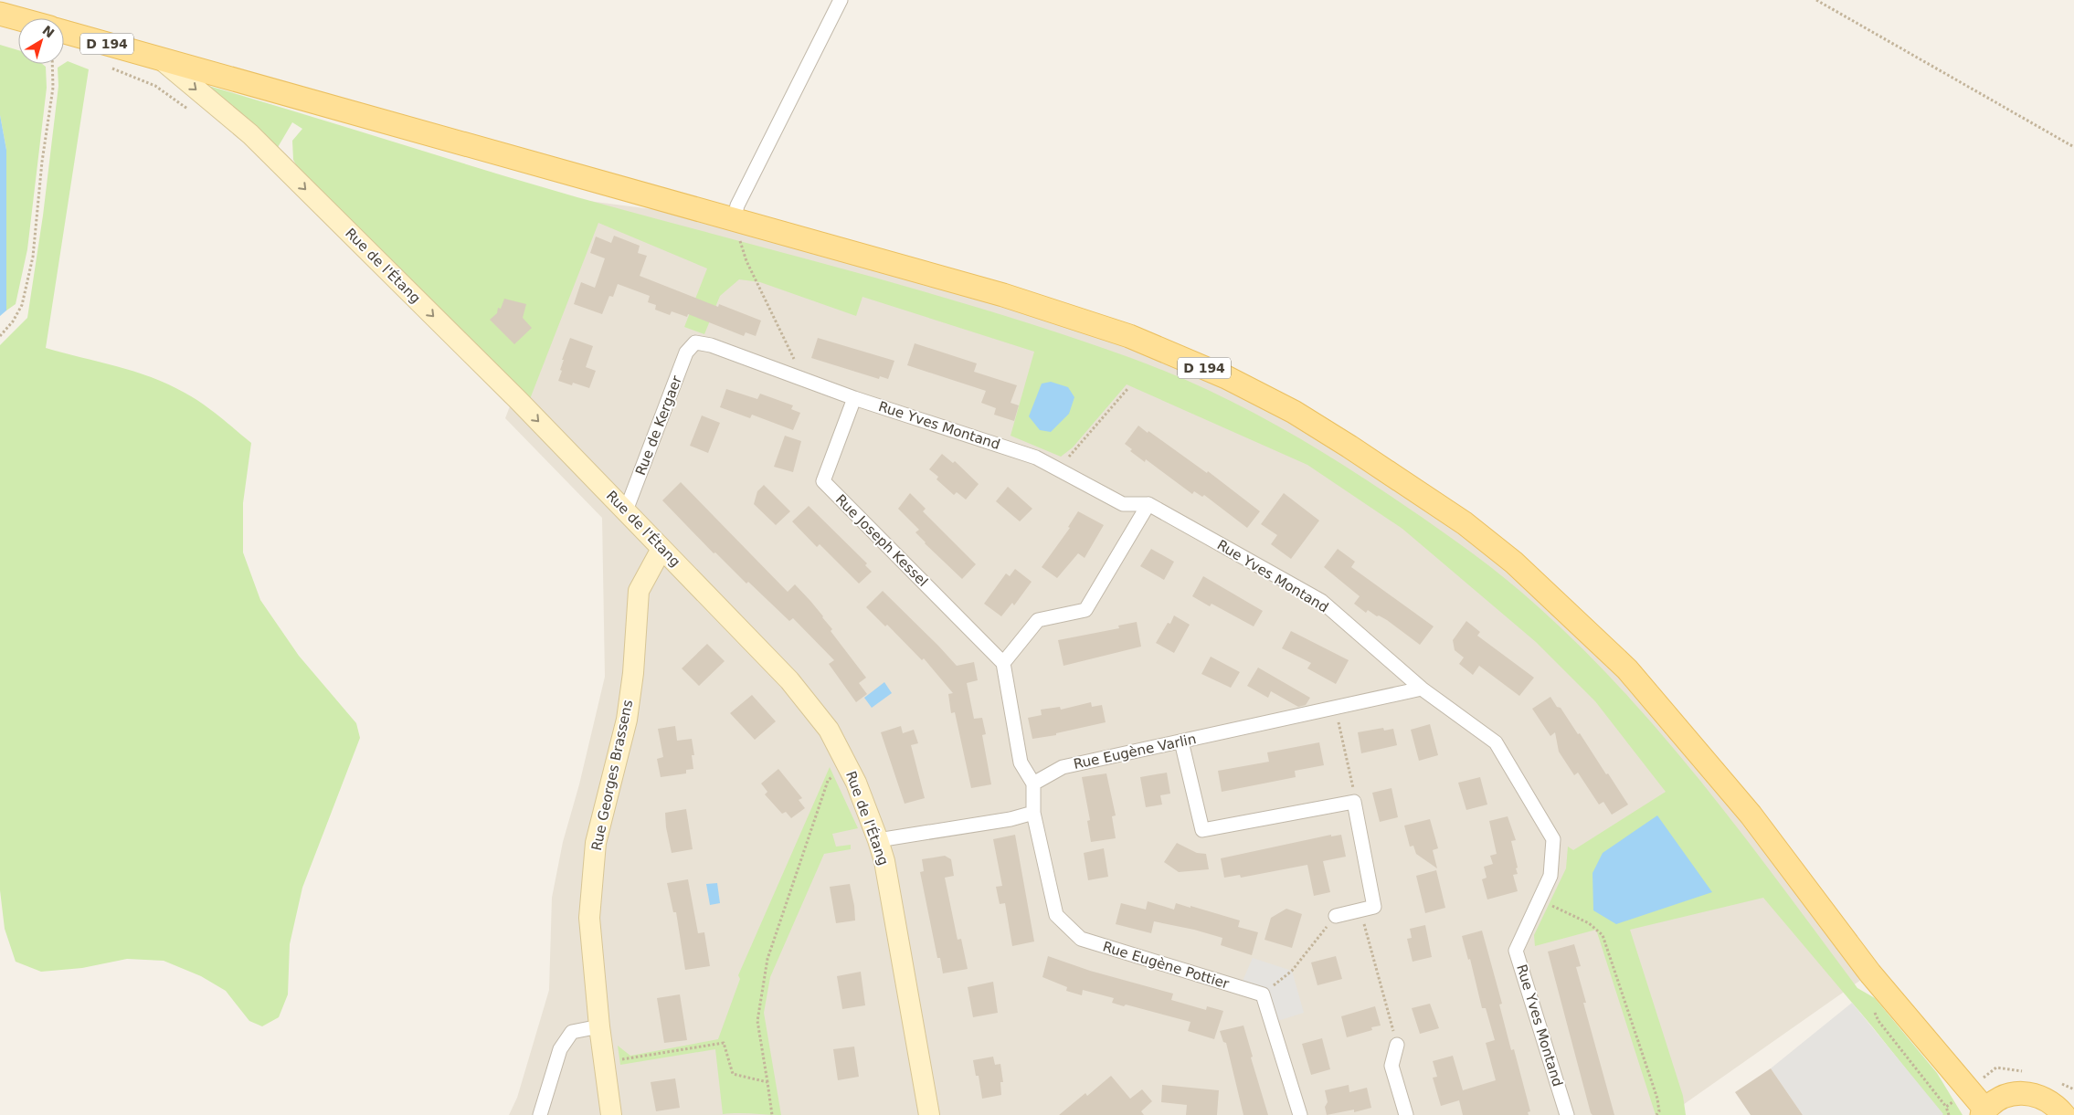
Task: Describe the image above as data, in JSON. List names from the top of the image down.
{
  "streets": {
    "main road": ["D 194"],
    "street": [
      "Rue de l'Étang",
      "Rue de Kergaer",
      "Rue Yves Montand",
      "Rue Joseph Kessel",
      "Rue Eugène Varlin",
      "Rue Georges Brassens",
      "Rue Eugène Pottier"
    ]
  },
  "crossings": [
    ["D 194", "Rue de l'Étang"],
    ["Rue de l'Étang", "Rue de Kergaer"],
    ["Rue de l'Étang", "Rue Georges Brassens"],
    ["Rue de Kergaer", "Rue Yves Montand"],
    ["Rue Yves Montand", "Rue Joseph Kessel"],
    ["Rue Yves Montand", "Rue Eugène Varlin"]
  ],
  "one_way": ["Rue de l'Étang"],
  "north": "top right"
}
